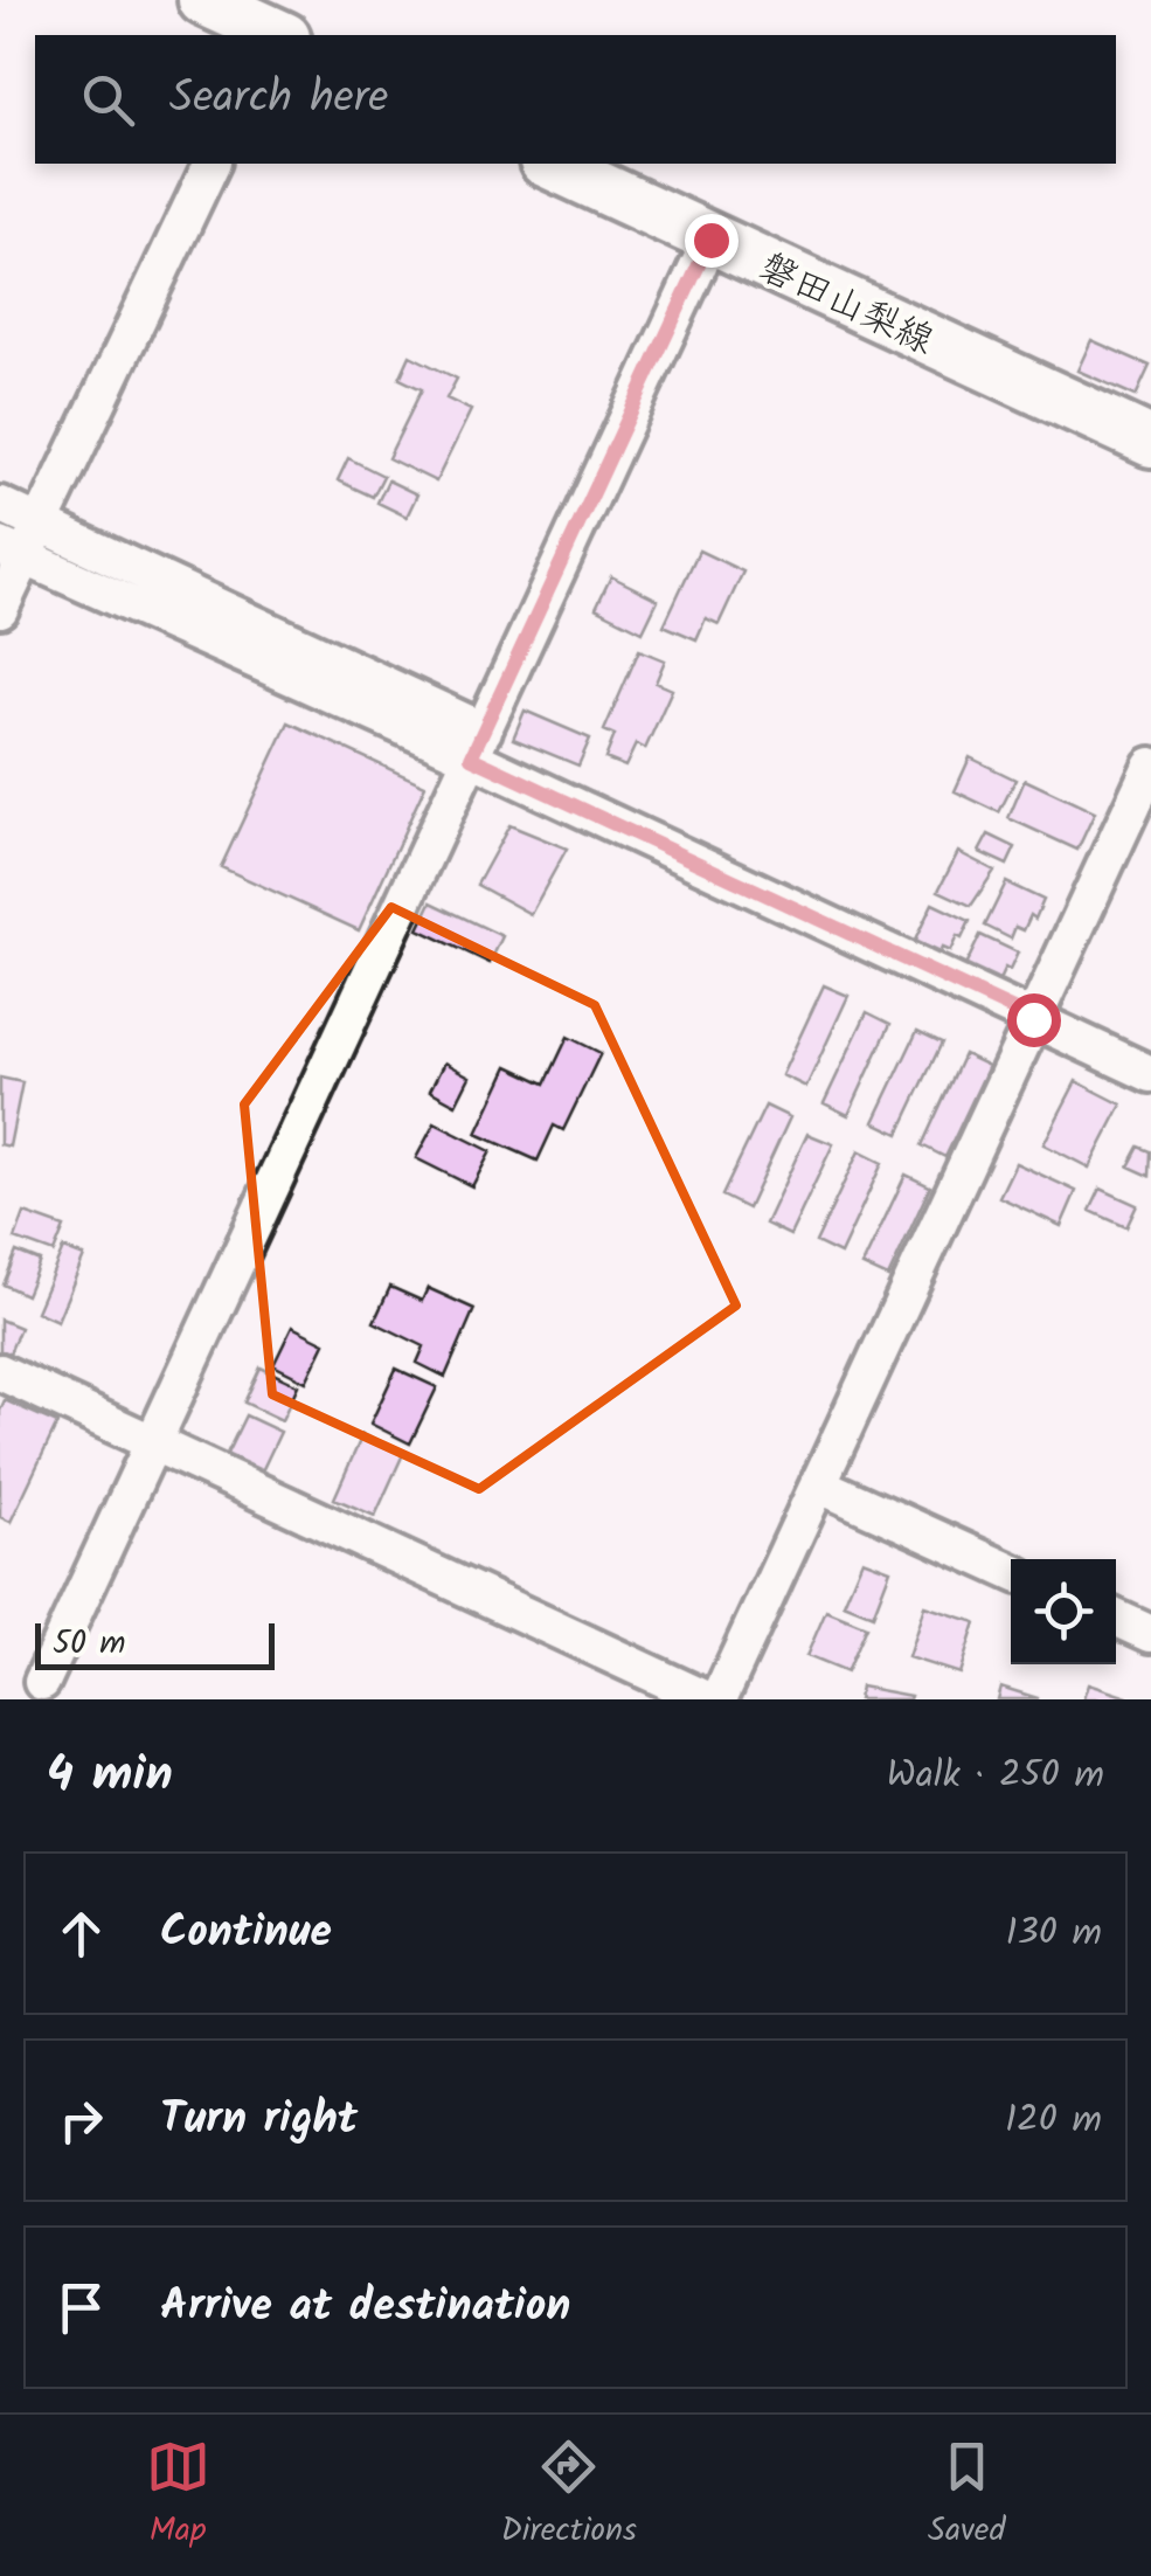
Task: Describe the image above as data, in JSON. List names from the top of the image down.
{
  "streets": {
    "main road": ["磐田山梨線"]
  },
  "scale_bar": "50 m",
  "page": {
    "search": "Search here",
    "scale": "50 m",
    "heading": ["4 min", "Walk · 250 m"],
    "list": [
      ["Continue", "130 m"],
      ["Turn right", "120 m"],
      "Arrive at destination"
    ],
    "nav": ["Map", "Directions", "Saved"]
  }
}
